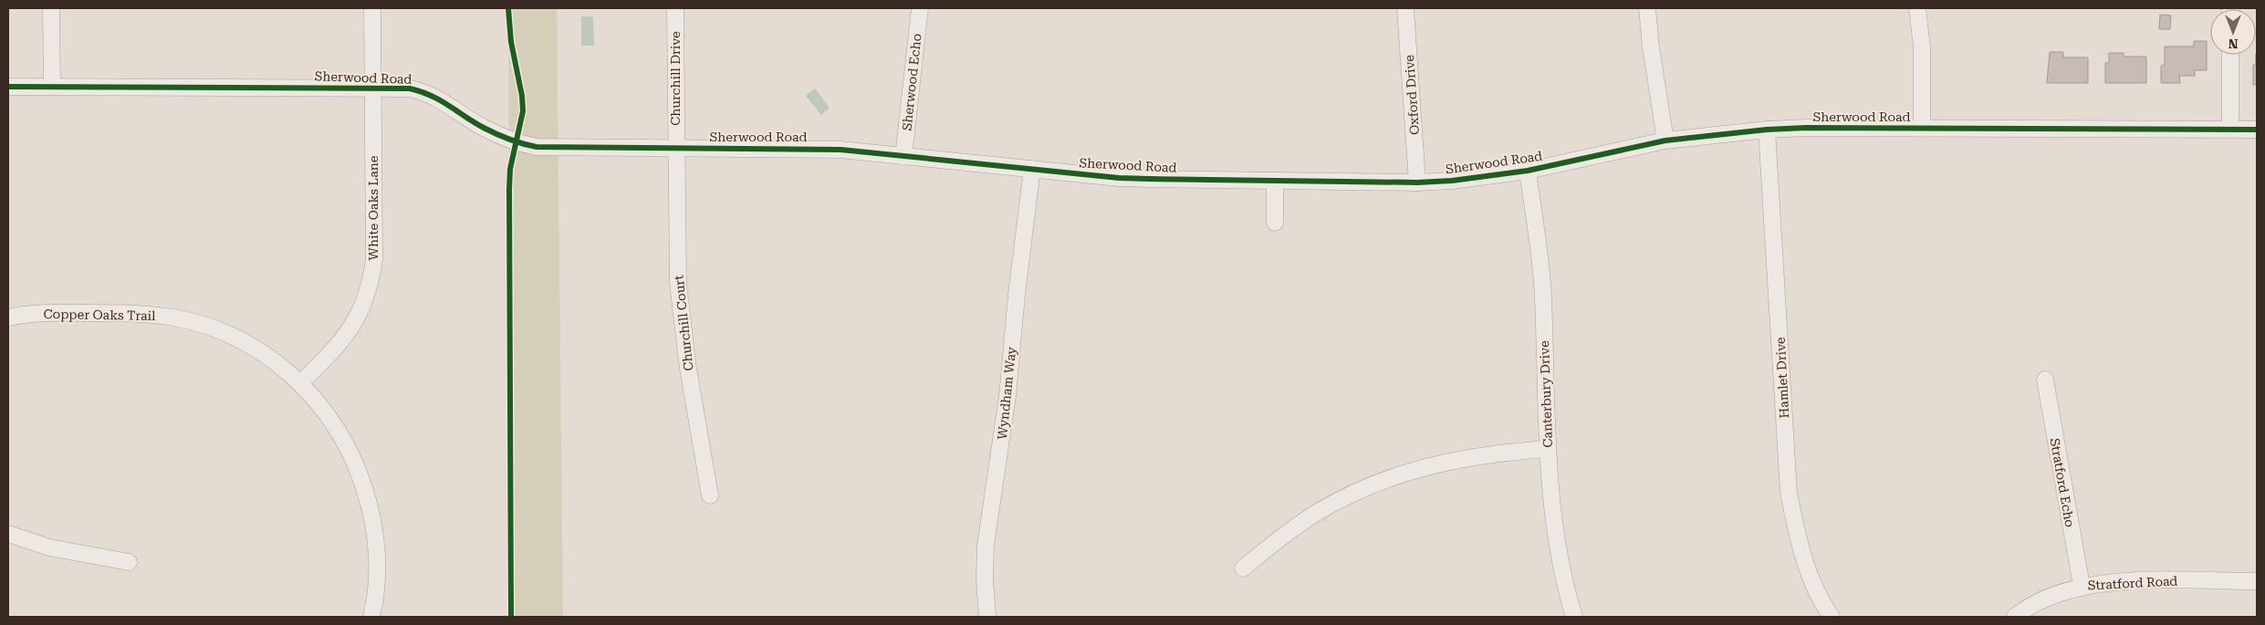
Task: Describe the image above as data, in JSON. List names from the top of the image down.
{
  "streets": {
    "street": [
      "Sherwood Road",
      "Churchill Drive",
      "Sherwood Echo",
      "Oxford Drive",
      "White Oaks Lane",
      "Copper Oaks Trail",
      "Churchill Court",
      "Hamlet Drive",
      "Wyndham Way",
      "Canterbury Drive",
      "Stratford Echo",
      "Stratford Road"
    ]
  },
  "crossings": [
    ["Sherwood Road", "Churchill Drive"],
    ["Sherwood Road", "Sherwood Echo"],
    ["Sherwood Road", "Oxford Drive"],
    ["Sherwood Road", "White Oaks Lane"],
    ["Sherwood Road", "Churchill Court"],
    ["Sherwood Road", "Hamlet Drive"],
    ["Sherwood Road", "Wyndham Way"],
    ["Sherwood Road", "Canterbury Drive"],
    ["Churchill Drive", "Churchill Court"],
    ["White Oaks Lane", "Copper Oaks Trail"],
    ["Stratford Echo", "Stratford Road"]
  ],
  "north": "bottom"
}
